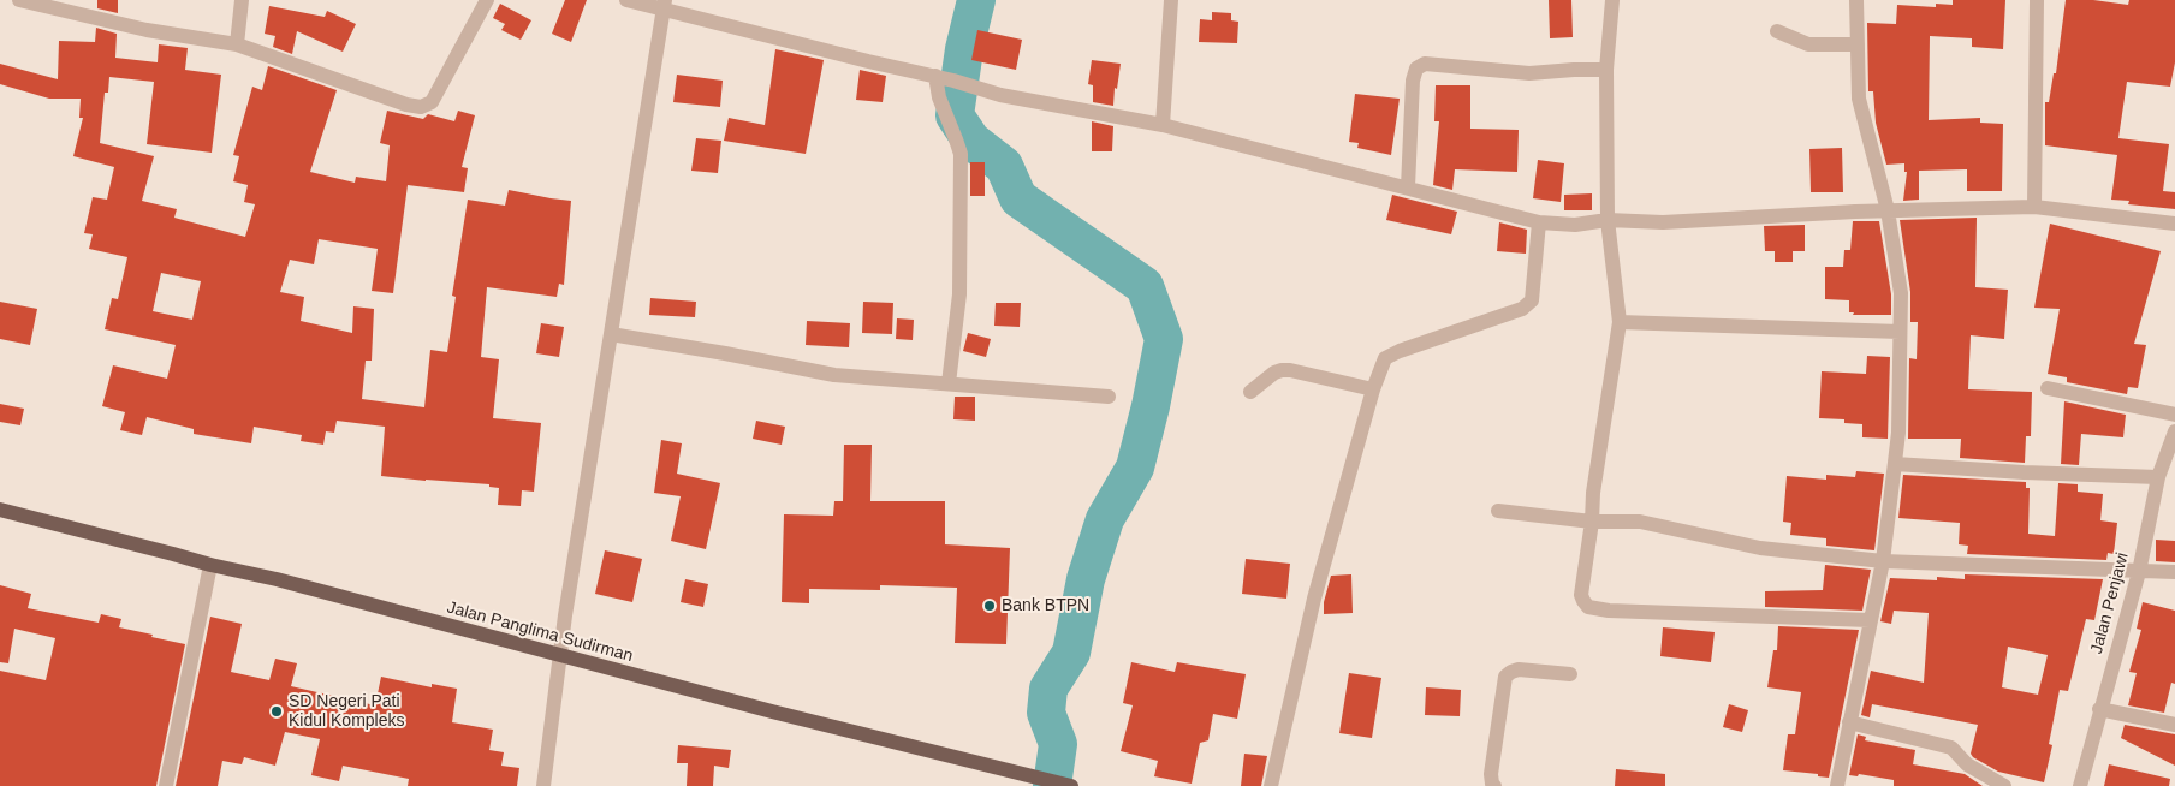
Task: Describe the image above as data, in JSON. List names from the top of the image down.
{
  "streets": {
    "main road": ["Jalan Panglima Sudirman"],
    "street": ["Jalan Penjawi"]
  },
  "places": ["Bank BTPN", "SD Negeri Pati Kidul Kompleks"]
}
